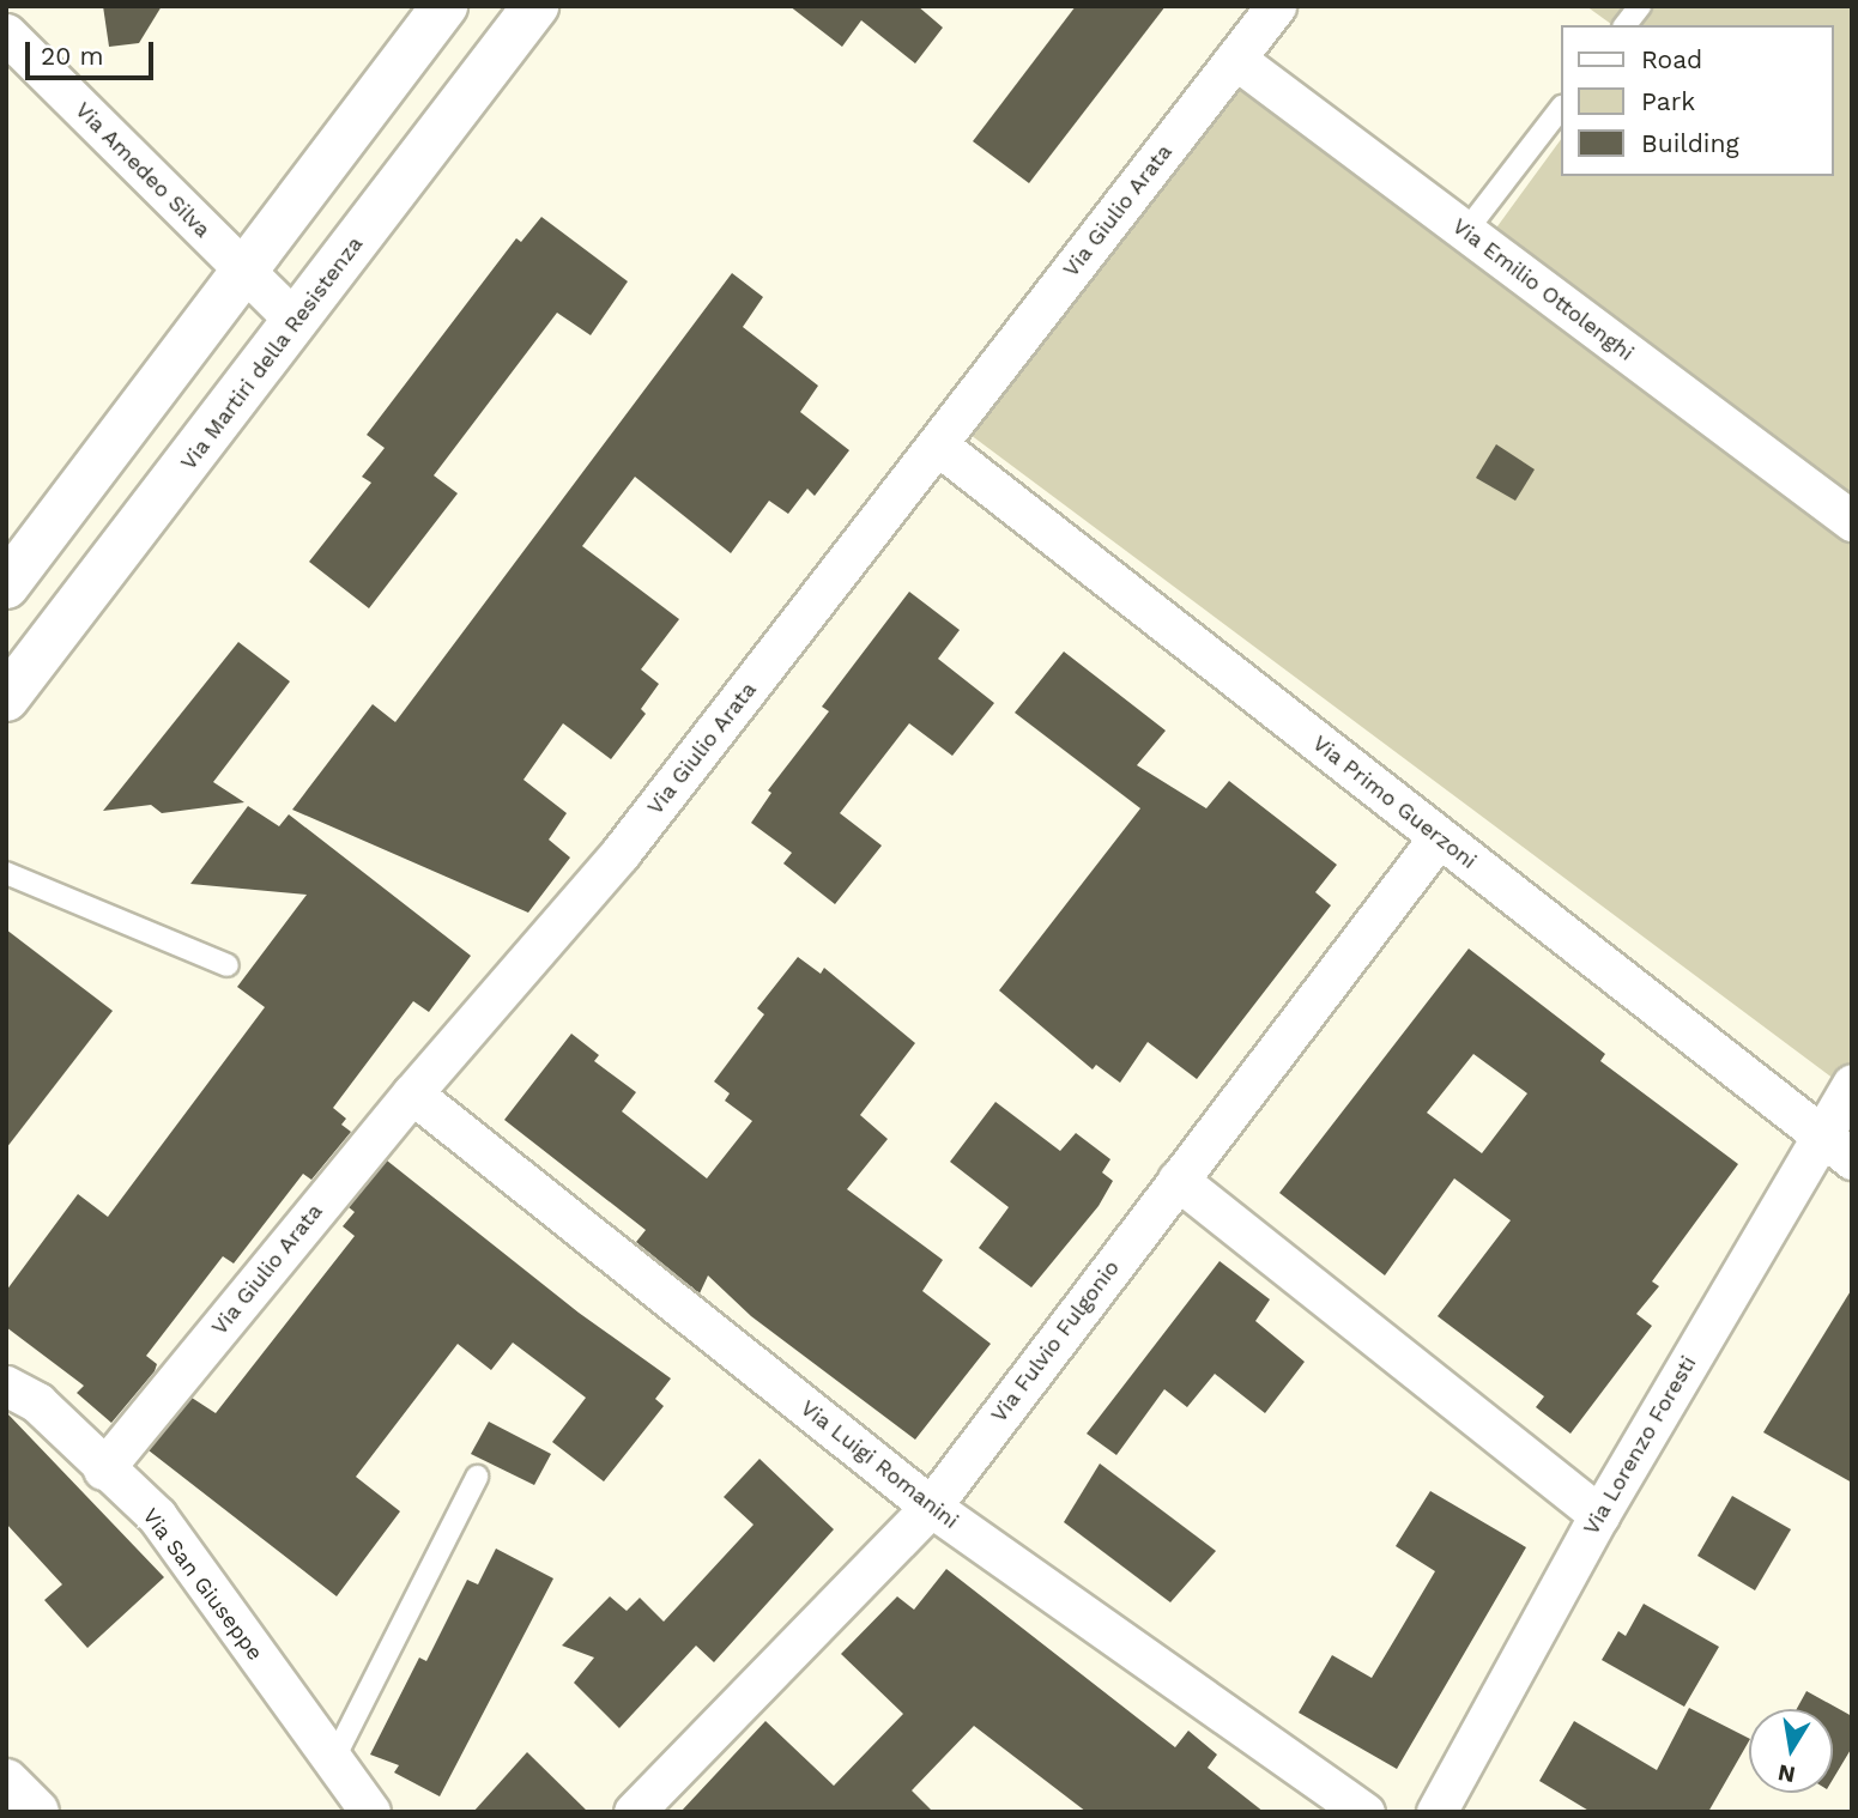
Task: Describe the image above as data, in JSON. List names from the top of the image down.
{
  "streets": {
    "street": [
      "Via Amedeo Silva",
      "Via Giulio Arata",
      "Via Emilio Ottolenghi",
      "Via Martiri della Resistenza",
      "Via Primo Guerzoni",
      "Via Fulvio Fulgonio",
      "Via Lorenzo Foresti",
      "Via Luigi Romanini",
      "Via San Giuseppe"
    ]
  },
  "crossings": [
    ["Via Amedeo Silva", "Via Martiri della Resistenza"],
    ["Via Giulio Arata", "Via Emilio Ottolenghi"],
    ["Via Giulio Arata", "Via Primo Guerzoni"],
    ["Via Giulio Arata", "Via Luigi Romanini"],
    ["Via Giulio Arata", "Via San Giuseppe"],
    ["Via Primo Guerzoni", "Via Fulvio Fulgonio"],
    ["Via Primo Guerzoni", "Via Lorenzo Foresti"],
    ["Via Fulvio Fulgonio", "Via Luigi Romanini"]
  ],
  "legend": ["Road", "Park", "Building"],
  "scale_bar": "20 m",
  "north": "bottom"
}
